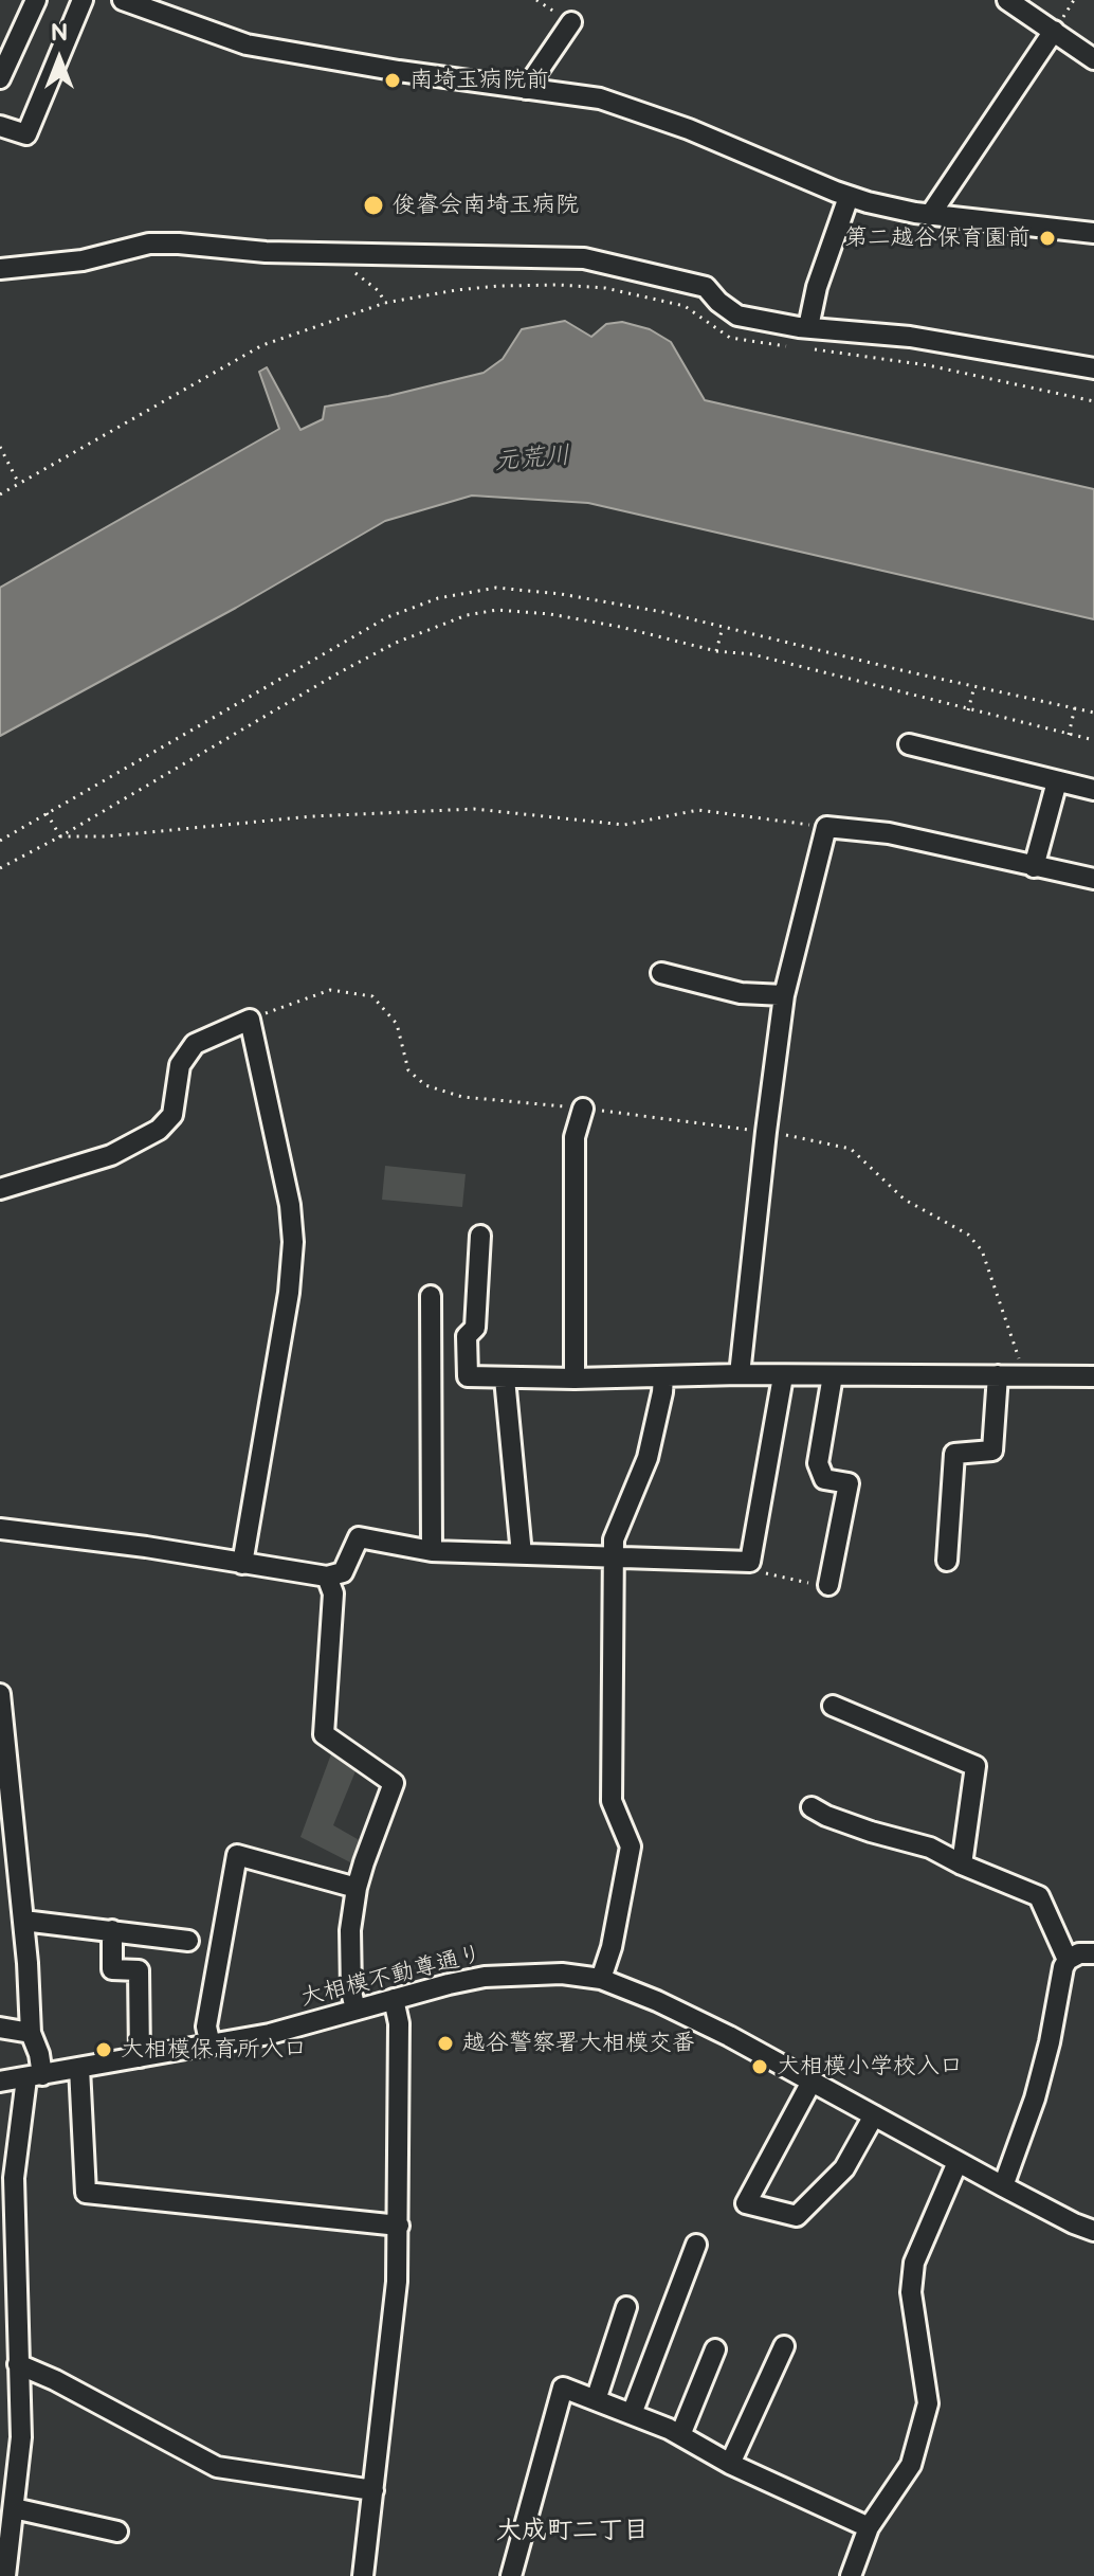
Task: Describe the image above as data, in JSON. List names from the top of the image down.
{
  "streets": {
    "street": ["大相模不動尊通り"]
  },
  "districts": ["大成町二丁目"],
  "water": ["元荒川"],
  "places": [
    "南埼玉病院前",
    "俊睿会南埼玉病院",
    "第二越谷保育園前",
    "越谷警察署大相模交番",
    "大相模保育所入口",
    "大相模小学校入口"
  ],
  "north": "top"
}
